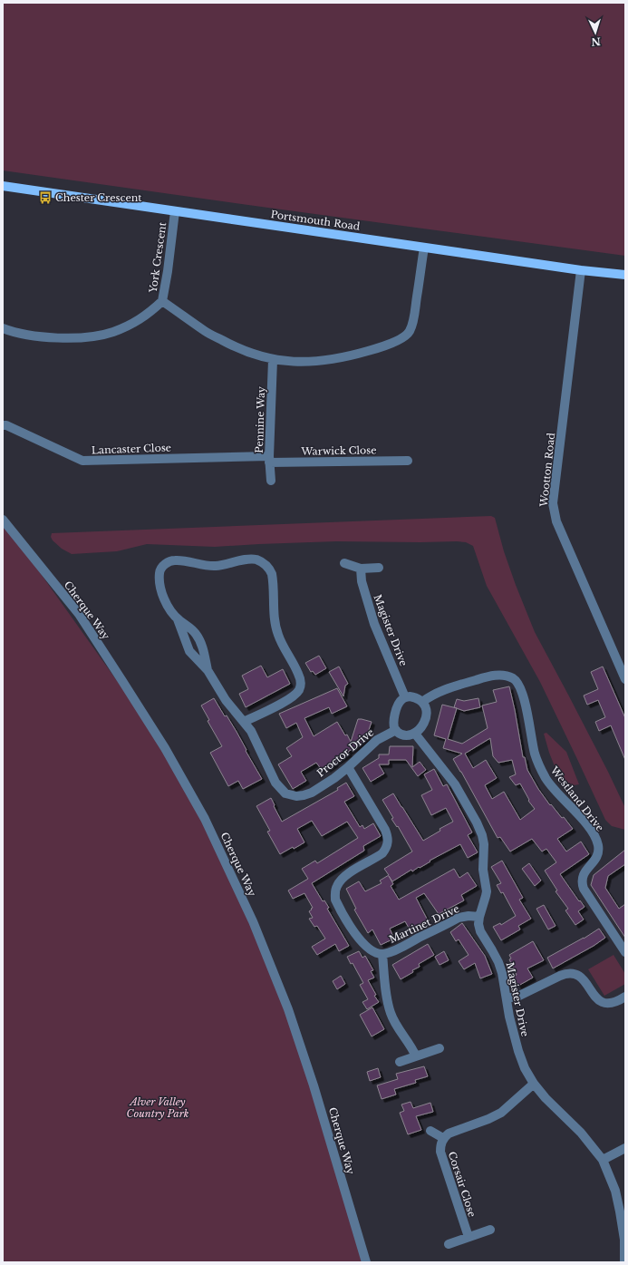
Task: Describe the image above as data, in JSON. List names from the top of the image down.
{
  "streets": {
    "main road": ["Portsmouth Road"],
    "street": [
      "York Crescent",
      "Pennine Way",
      "Lancaster Close",
      "Warwick Close",
      "Wootton Road",
      "Cherque Way",
      "Magister Drive",
      "Proctor Drive",
      "Westland Drive",
      "Martinet Drive",
      "Corsair Close"
    ]
  },
  "crossings": [
    ["Portsmouth Road", "York Crescent"],
    ["Portsmouth Road", "Wootton Road"],
    ["York Crescent", "Pennine Way"],
    ["Pennine Way", "Lancaster Close"],
    ["Pennine Way", "Warwick Close"],
    ["Lancaster Close", "Warwick Close"],
    ["Magister Drive", "Proctor Drive"],
    ["Magister Drive", "Westland Drive"],
    ["Magister Drive", "Martinet Drive"],
    ["Proctor Drive", "Westland Drive"],
    ["Proctor Drive", "Martinet Drive"]
  ],
  "parks": ["Alver Valley Country Park"],
  "places": {
    "bus stop": ["Chester Crescent"]
  },
  "north": "bottom"
}
